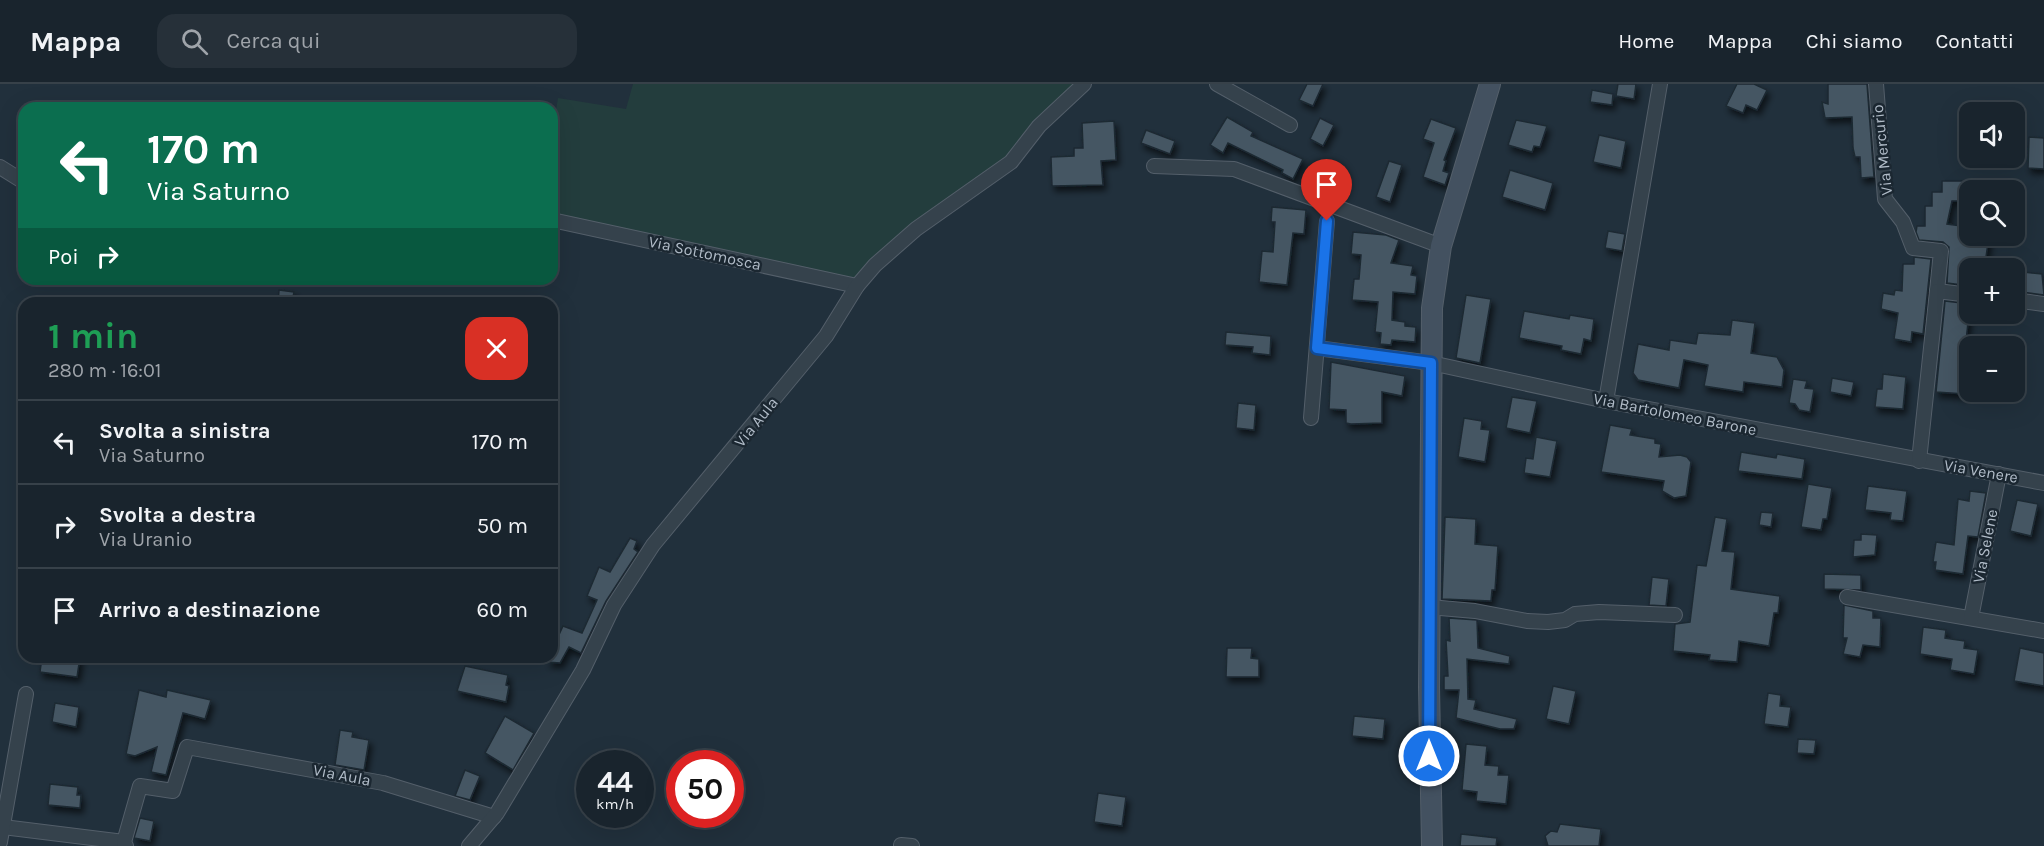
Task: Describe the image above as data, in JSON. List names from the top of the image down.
{
  "streets": {
    "street": [
      "Via Mercurio",
      "Via Sottomosca",
      "Via Bartolomeo Barone",
      "Via Aula",
      "Via Venere",
      "Via Selene"
    ]
  },
  "crossings": [
    ["Via Mercurio", "Via Bartolomeo Barone"],
    ["Via Mercurio", "Via Venere"],
    ["Via Sottomosca", "Via Aula"],
    ["Via Bartolomeo Barone", "Via Venere"],
    ["Via Venere", "Via Selene"]
  ],
  "page": {
    "header": "Mappa",
    "search": "Cerca qui",
    "nav": [
      "Home",
      "Mappa",
      "Chi siamo",
      "Contatti"
    ],
    "map_buttons": ["+", "−"],
    "turn": ["170 m", "Via Saturno"],
    "then": "Poi",
    "heading": ["1 min", "280 m · 16:01"],
    "list": [
      {
        "name": "Svolta a sinistra",
        "note": "Via Saturno",
        "value": "170 m"
      },
      {
        "name": "Svolta a destra",
        "note": "Via Uranio",
        "value": "50 m"
      },
      {
        "name": "Arrivo a destinazione",
        "value": "60 m"
      }
    ],
    "speed": "44 km/h",
    "limit": "50"
  }
}
